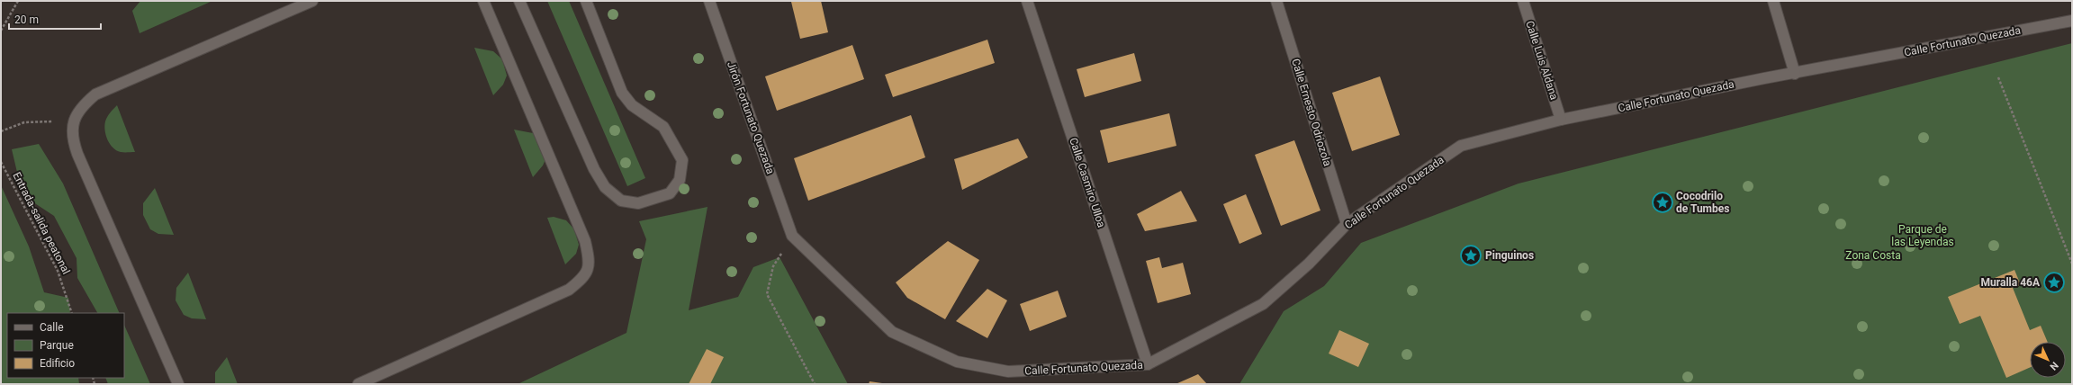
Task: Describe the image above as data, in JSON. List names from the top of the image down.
{
  "streets": {
    "street": [
      "Calle Fortunato Quezada",
      "Calle Luis Aldana",
      "Calle Ernesto Odriozola",
      "Jirón Fortunato Quezada",
      "Calle Casmiro Ulloa"
    ],
    "path": ["Entrada-salida peatonal"]
  },
  "crossings": [
    ["Calle Fortunato Quezada", "Calle Luis Aldana"],
    ["Calle Fortunato Quezada", "Calle Ernesto Odriozola"],
    ["Calle Fortunato Quezada", "Jirón Fortunato Quezada"],
    ["Calle Fortunato Quezada", "Calle Casmiro Ulloa"]
  ],
  "parks": ["Parque de las Leyendas", "Zona Costa"],
  "places": {
    "place": ["Cocodrilo de Tumbes", "Pinguinos", "Muralla 46A"]
  },
  "legend": ["Calle", "Parque", "Edificio"],
  "scale_bar": "20 m",
  "north": "bottom right"
}
